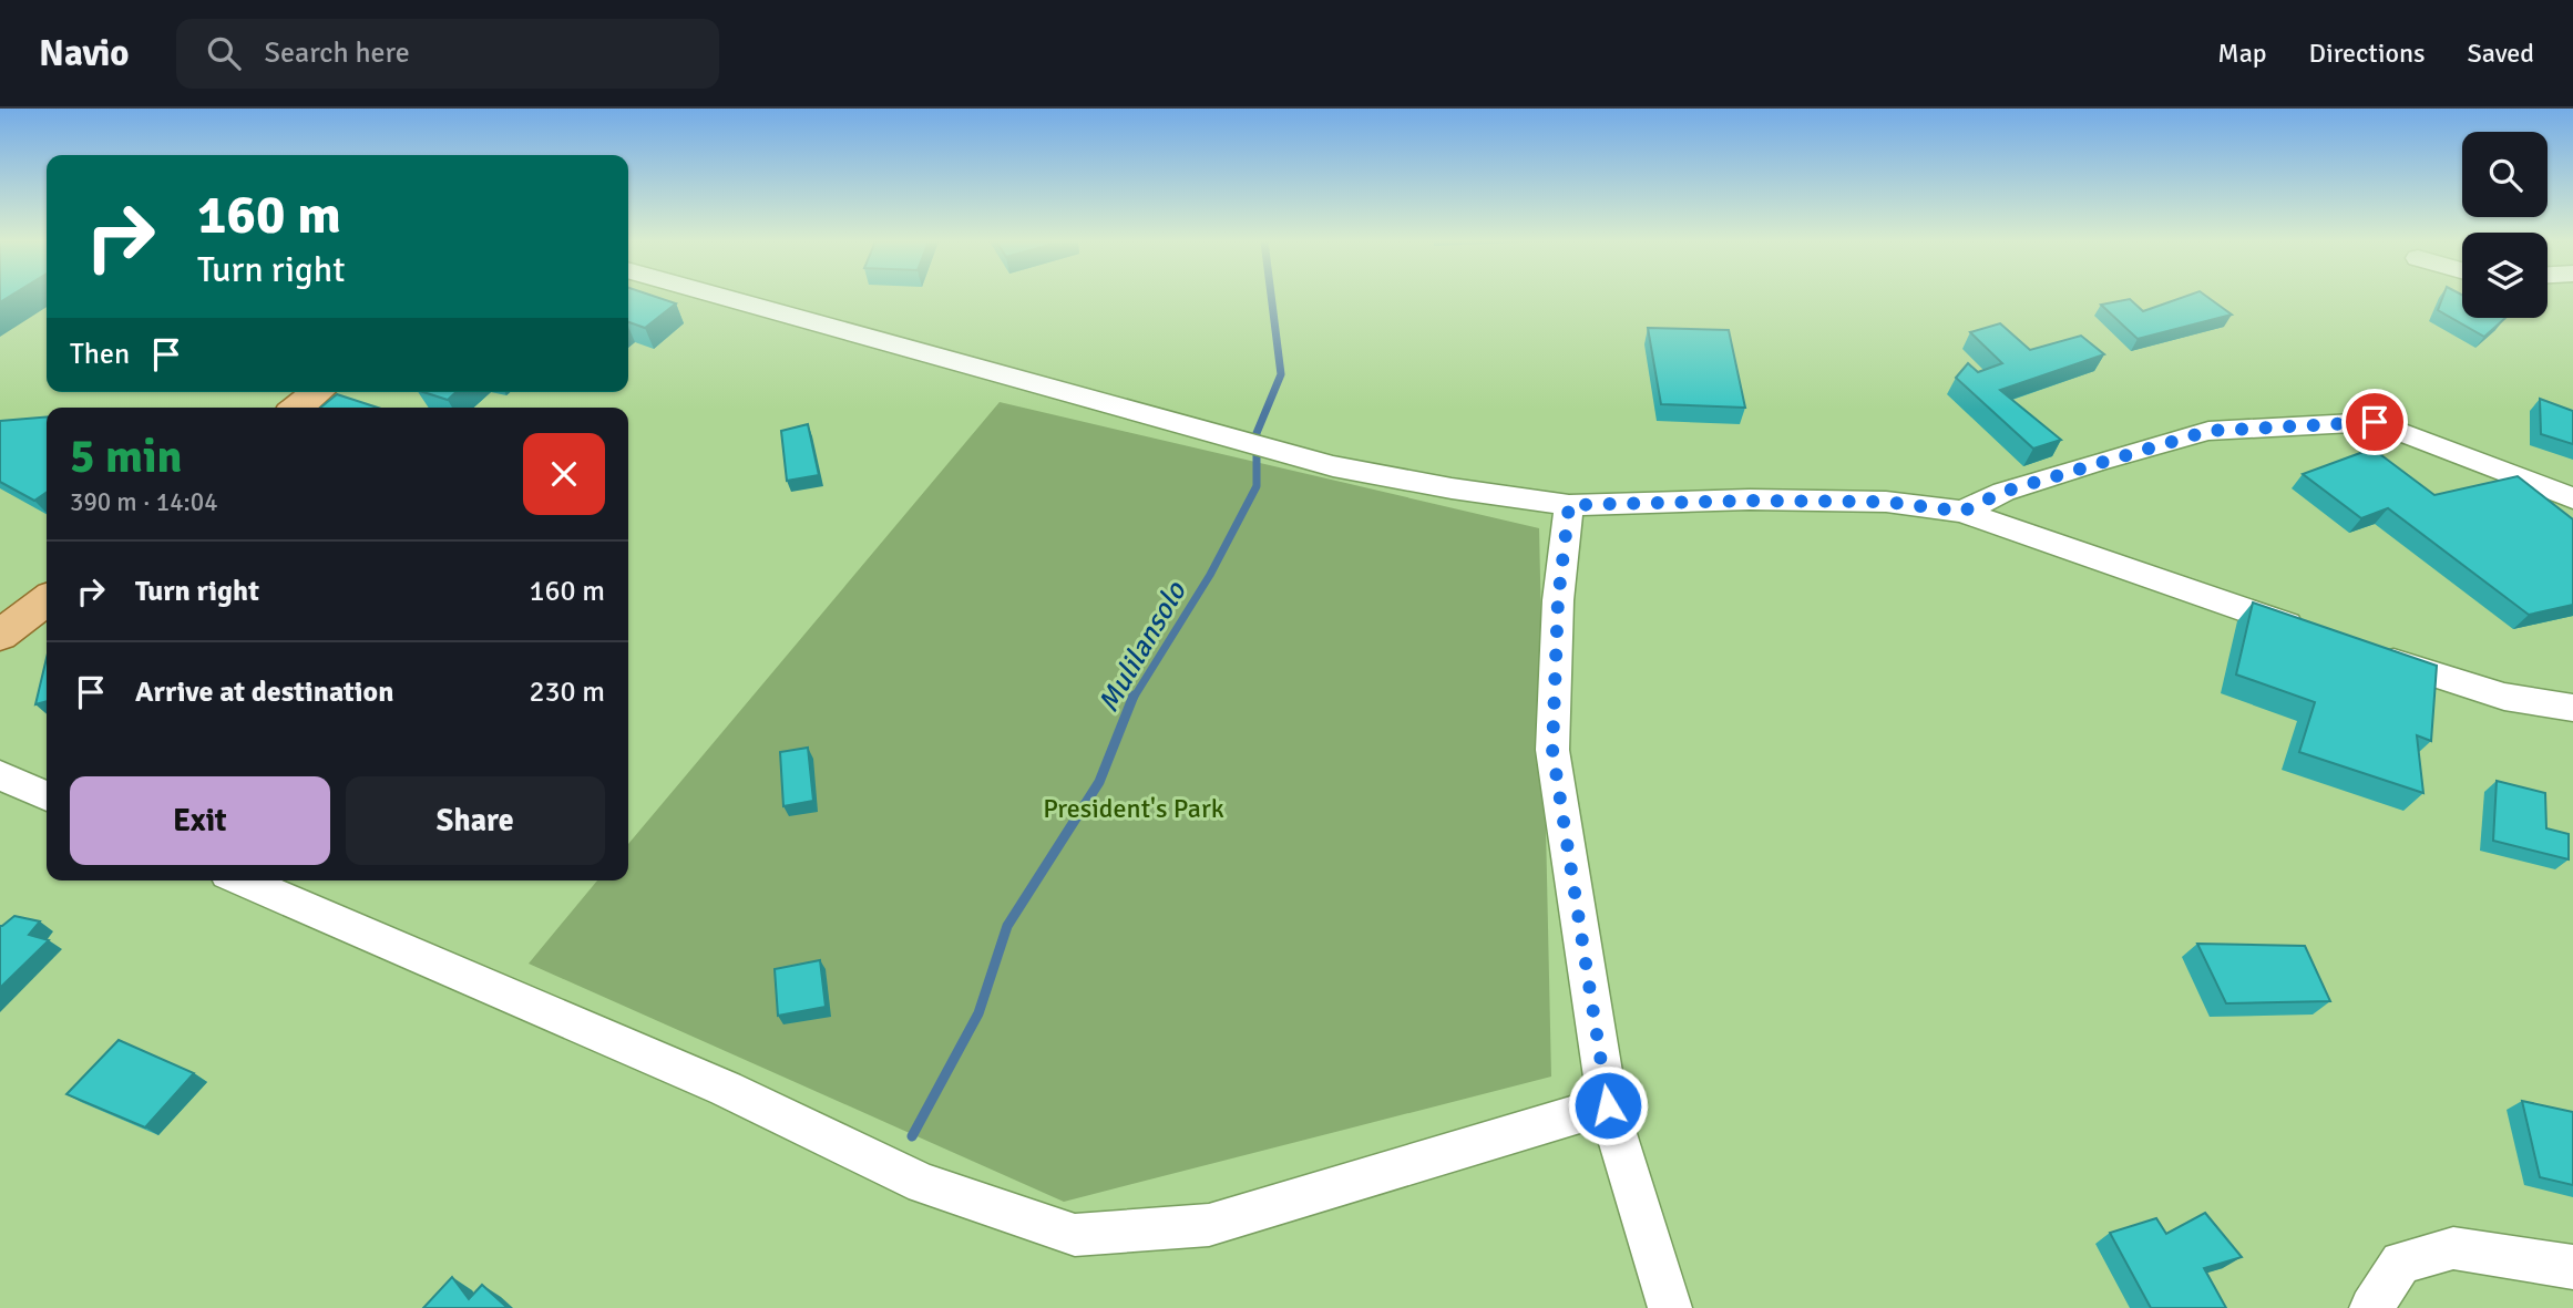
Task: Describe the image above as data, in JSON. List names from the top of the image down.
{
  "water": ["Mulilansolo"],
  "parks": ["President's Park"],
  "page": {
    "header": "Navio",
    "search": "Search here",
    "nav": ["Map", "Directions", "Saved"],
    "turn": ["160 m", "Turn right"],
    "then": "Then",
    "heading": ["5 min", "390 m · 14:04"],
    "list": [
      {
        "name": "Turn right",
        "value": "160 m"
      },
      {
        "name": "Arrive at destination",
        "value": "230 m"
      }
    ],
    "buttons": ["Exit", "Share"]
  }
}
